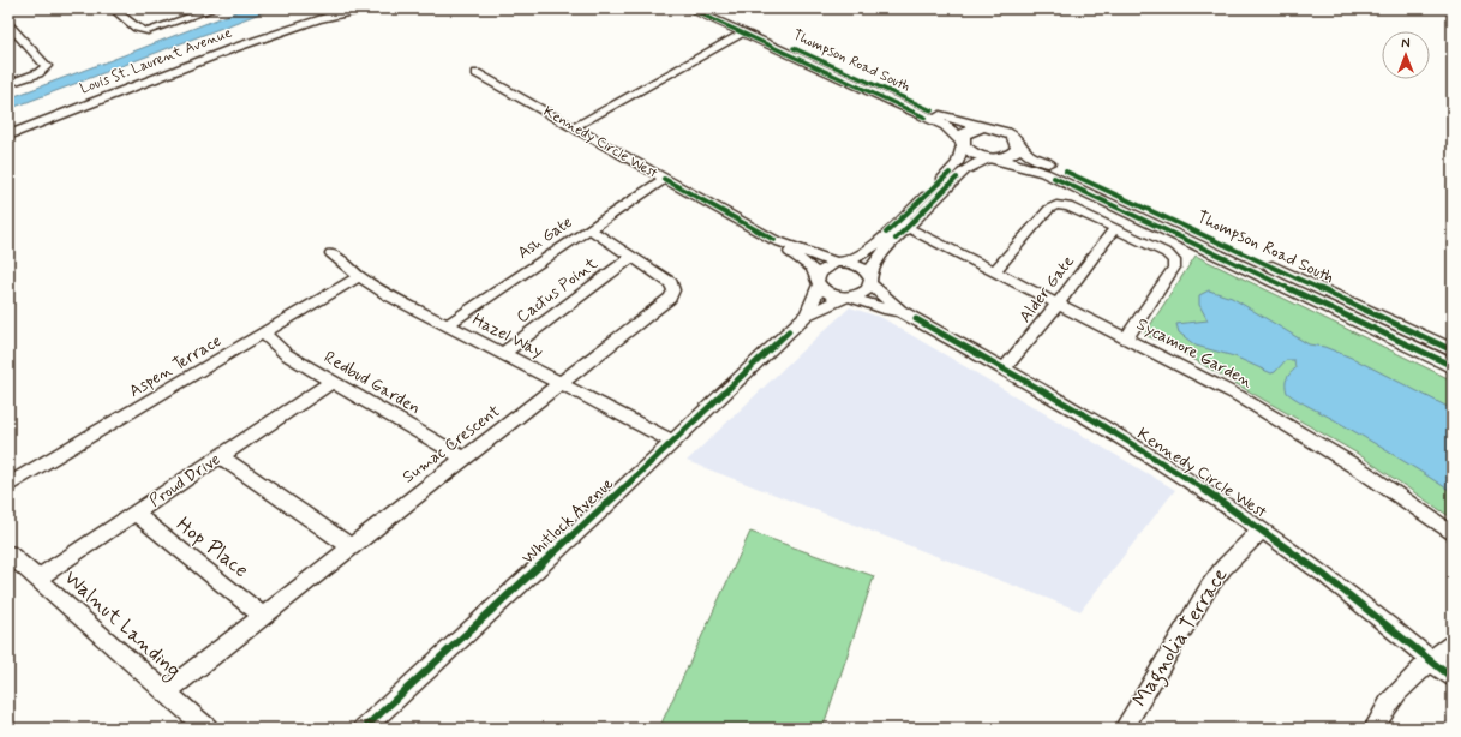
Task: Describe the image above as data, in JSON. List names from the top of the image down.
{
  "streets": {
    "main road": ["Louis St. Laurent Avenue", "Thompson Road South"],
    "street": [
      "Kennedy Circle West",
      "Ash Gate",
      "Alder Gate",
      "Cactus Point",
      "Hazel Way",
      "Sycamore Garden",
      "Aspen Terrace",
      "Redbud Garden",
      "Sumac Crescent",
      "Proud Drive",
      "Whitlock Avenue",
      "Hop Place",
      "Walnut Landing",
      "Magnolia Terrace"
    ]
  },
  "crossings": [
    ["Kennedy Circle West", "Ash Gate"],
    ["Kennedy Circle West", "Alder Gate"],
    ["Kennedy Circle West", "Whitlock Avenue"],
    ["Kennedy Circle West", "Magnolia Terrace"],
    ["Ash Gate", "Hazel Way"],
    ["Ash Gate", "Sumac Crescent"],
    ["Alder Gate", "Sycamore Garden"],
    ["Cactus Point", "Hazel Way"],
    ["Cactus Point", "Sumac Crescent"],
    ["Hazel Way", "Aspen Terrace"],
    ["Hazel Way", "Sumac Crescent"],
    ["Hazel Way", "Whitlock Avenue"],
    ["Aspen Terrace", "Redbud Garden"],
    ["Redbud Garden", "Sumac Crescent"],
    ["Redbud Garden", "Proud Drive"],
    ["Sumac Crescent", "Hop Place"],
    ["Sumac Crescent", "Walnut Landing"],
    ["Proud Drive", "Hop Place"],
    ["Proud Drive", "Walnut Landing"]
  ],
  "north": "top"
}
